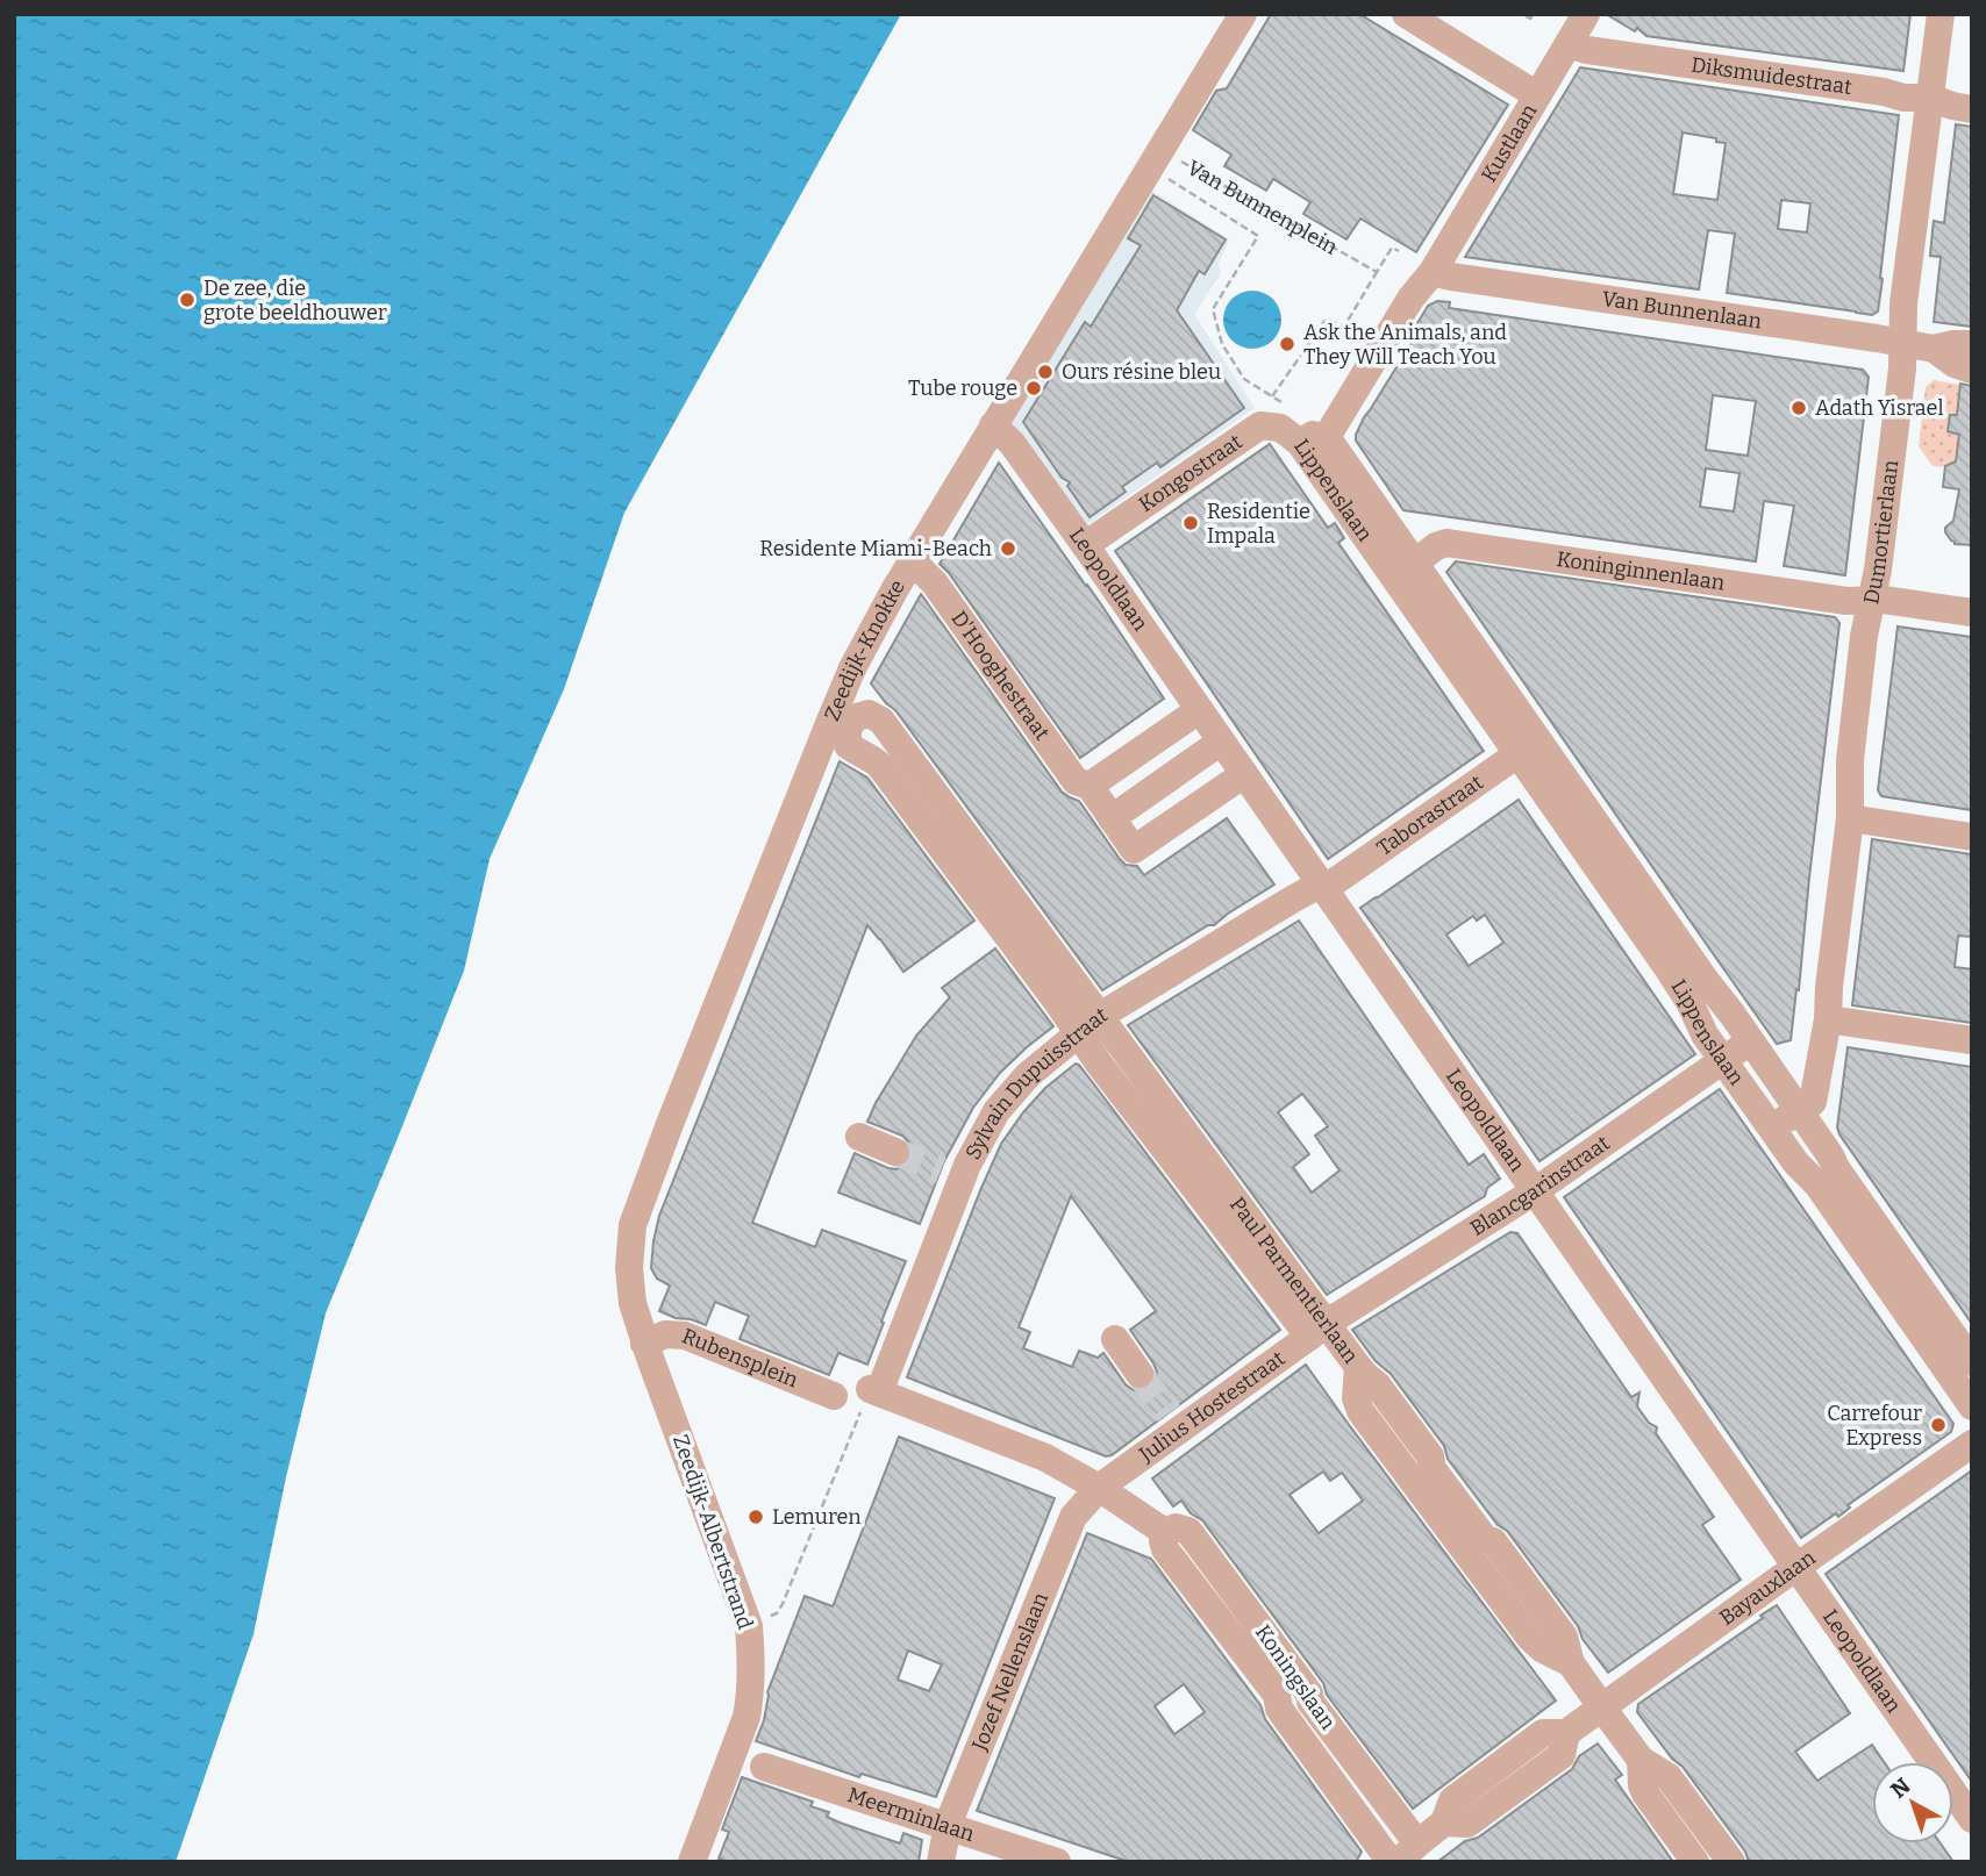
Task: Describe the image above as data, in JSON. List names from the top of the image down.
{
  "streets": {
    "street": [
      "Diksmuidestraat",
      "Kustlaan",
      "Van Bunnenlaan",
      "Kongostraat",
      "Lippenslaan",
      "Dumortierlaan",
      "Koninginnenlaan",
      "Leopoldlaan",
      "Zeedijk-Knokke",
      "D'Hooghestraat",
      "Taborastraat",
      "Sylvain Dupuisstraat",
      "Blancgarinstraat",
      "Paul Parmentierlaan",
      "Rubensplein",
      "Julius Hostestraat",
      "Zeedijk-Albertstrand",
      "Bayauxlaan",
      "Jozef Nellenslaan",
      "Koningslaan",
      "Meerminlaan"
    ],
    "path": ["Van Bunnenplein"]
  },
  "crossings": [
    ["Diksmuidestraat", "Kustlaan"],
    ["Diksmuidestraat", "Dumortierlaan"],
    ["Kustlaan", "Van Bunnenlaan"],
    ["Van Bunnenplein", "Zeedijk-Knokke"],
    ["Van Bunnenlaan", "Dumortierlaan"],
    ["Kongostraat", "Lippenslaan"],
    ["Kongostraat", "Leopoldlaan"],
    ["Lippenslaan", "Dumortierlaan"],
    ["Lippenslaan", "Koninginnenlaan"],
    ["Lippenslaan", "Taborastraat"],
    ["Lippenslaan", "Blancgarinstraat"],
    ["Dumortierlaan", "Koninginnenlaan"],
    ["Leopoldlaan", "Zeedijk-Knokke"],
    ["Leopoldlaan", "D'Hooghestraat"],
    ["Leopoldlaan", "Taborastraat"],
    ["Leopoldlaan", "Sylvain Dupuisstraat"],
    ["Leopoldlaan", "Blancgarinstraat"],
    ["Leopoldlaan", "Bayauxlaan"],
    ["Zeedijk-Knokke", "D'Hooghestraat"],
    ["Zeedijk-Knokke", "Paul Parmentierlaan"],
    ["Zeedijk-Knokke", "Rubensplein"],
    ["Zeedijk-Knokke", "Zeedijk-Albertstrand"],
    ["Taborastraat", "Sylvain Dupuisstraat"],
    ["Sylvain Dupuisstraat", "Paul Parmentierlaan"],
    ["Sylvain Dupuisstraat", "Koningslaan"],
    ["Blancgarinstraat", "Paul Parmentierlaan"],
    ["Blancgarinstraat", "Julius Hostestraat"],
    ["Paul Parmentierlaan", "Julius Hostestraat"],
    ["Paul Parmentierlaan", "Bayauxlaan"],
    ["Rubensplein", "Zeedijk-Albertstrand"],
    ["Julius Hostestraat", "Jozef Nellenslaan"],
    ["Julius Hostestraat", "Koningslaan"],
    ["Bayauxlaan", "Koningslaan"],
    ["Jozef Nellenslaan", "Koningslaan"],
    ["Jozef Nellenslaan", "Meerminlaan"]
  ],
  "places": [
    "De zee, die grote beeldhouwer",
    "Ask the Animals, and They Will Teach You",
    "Ours résine bleu",
    "Tube rouge",
    "Adath Yisrael",
    "Residentie Impala",
    "Residente Miami-Beach",
    "Carrefour Express",
    "Lemuren"
  ],
  "north": "top left"
}
